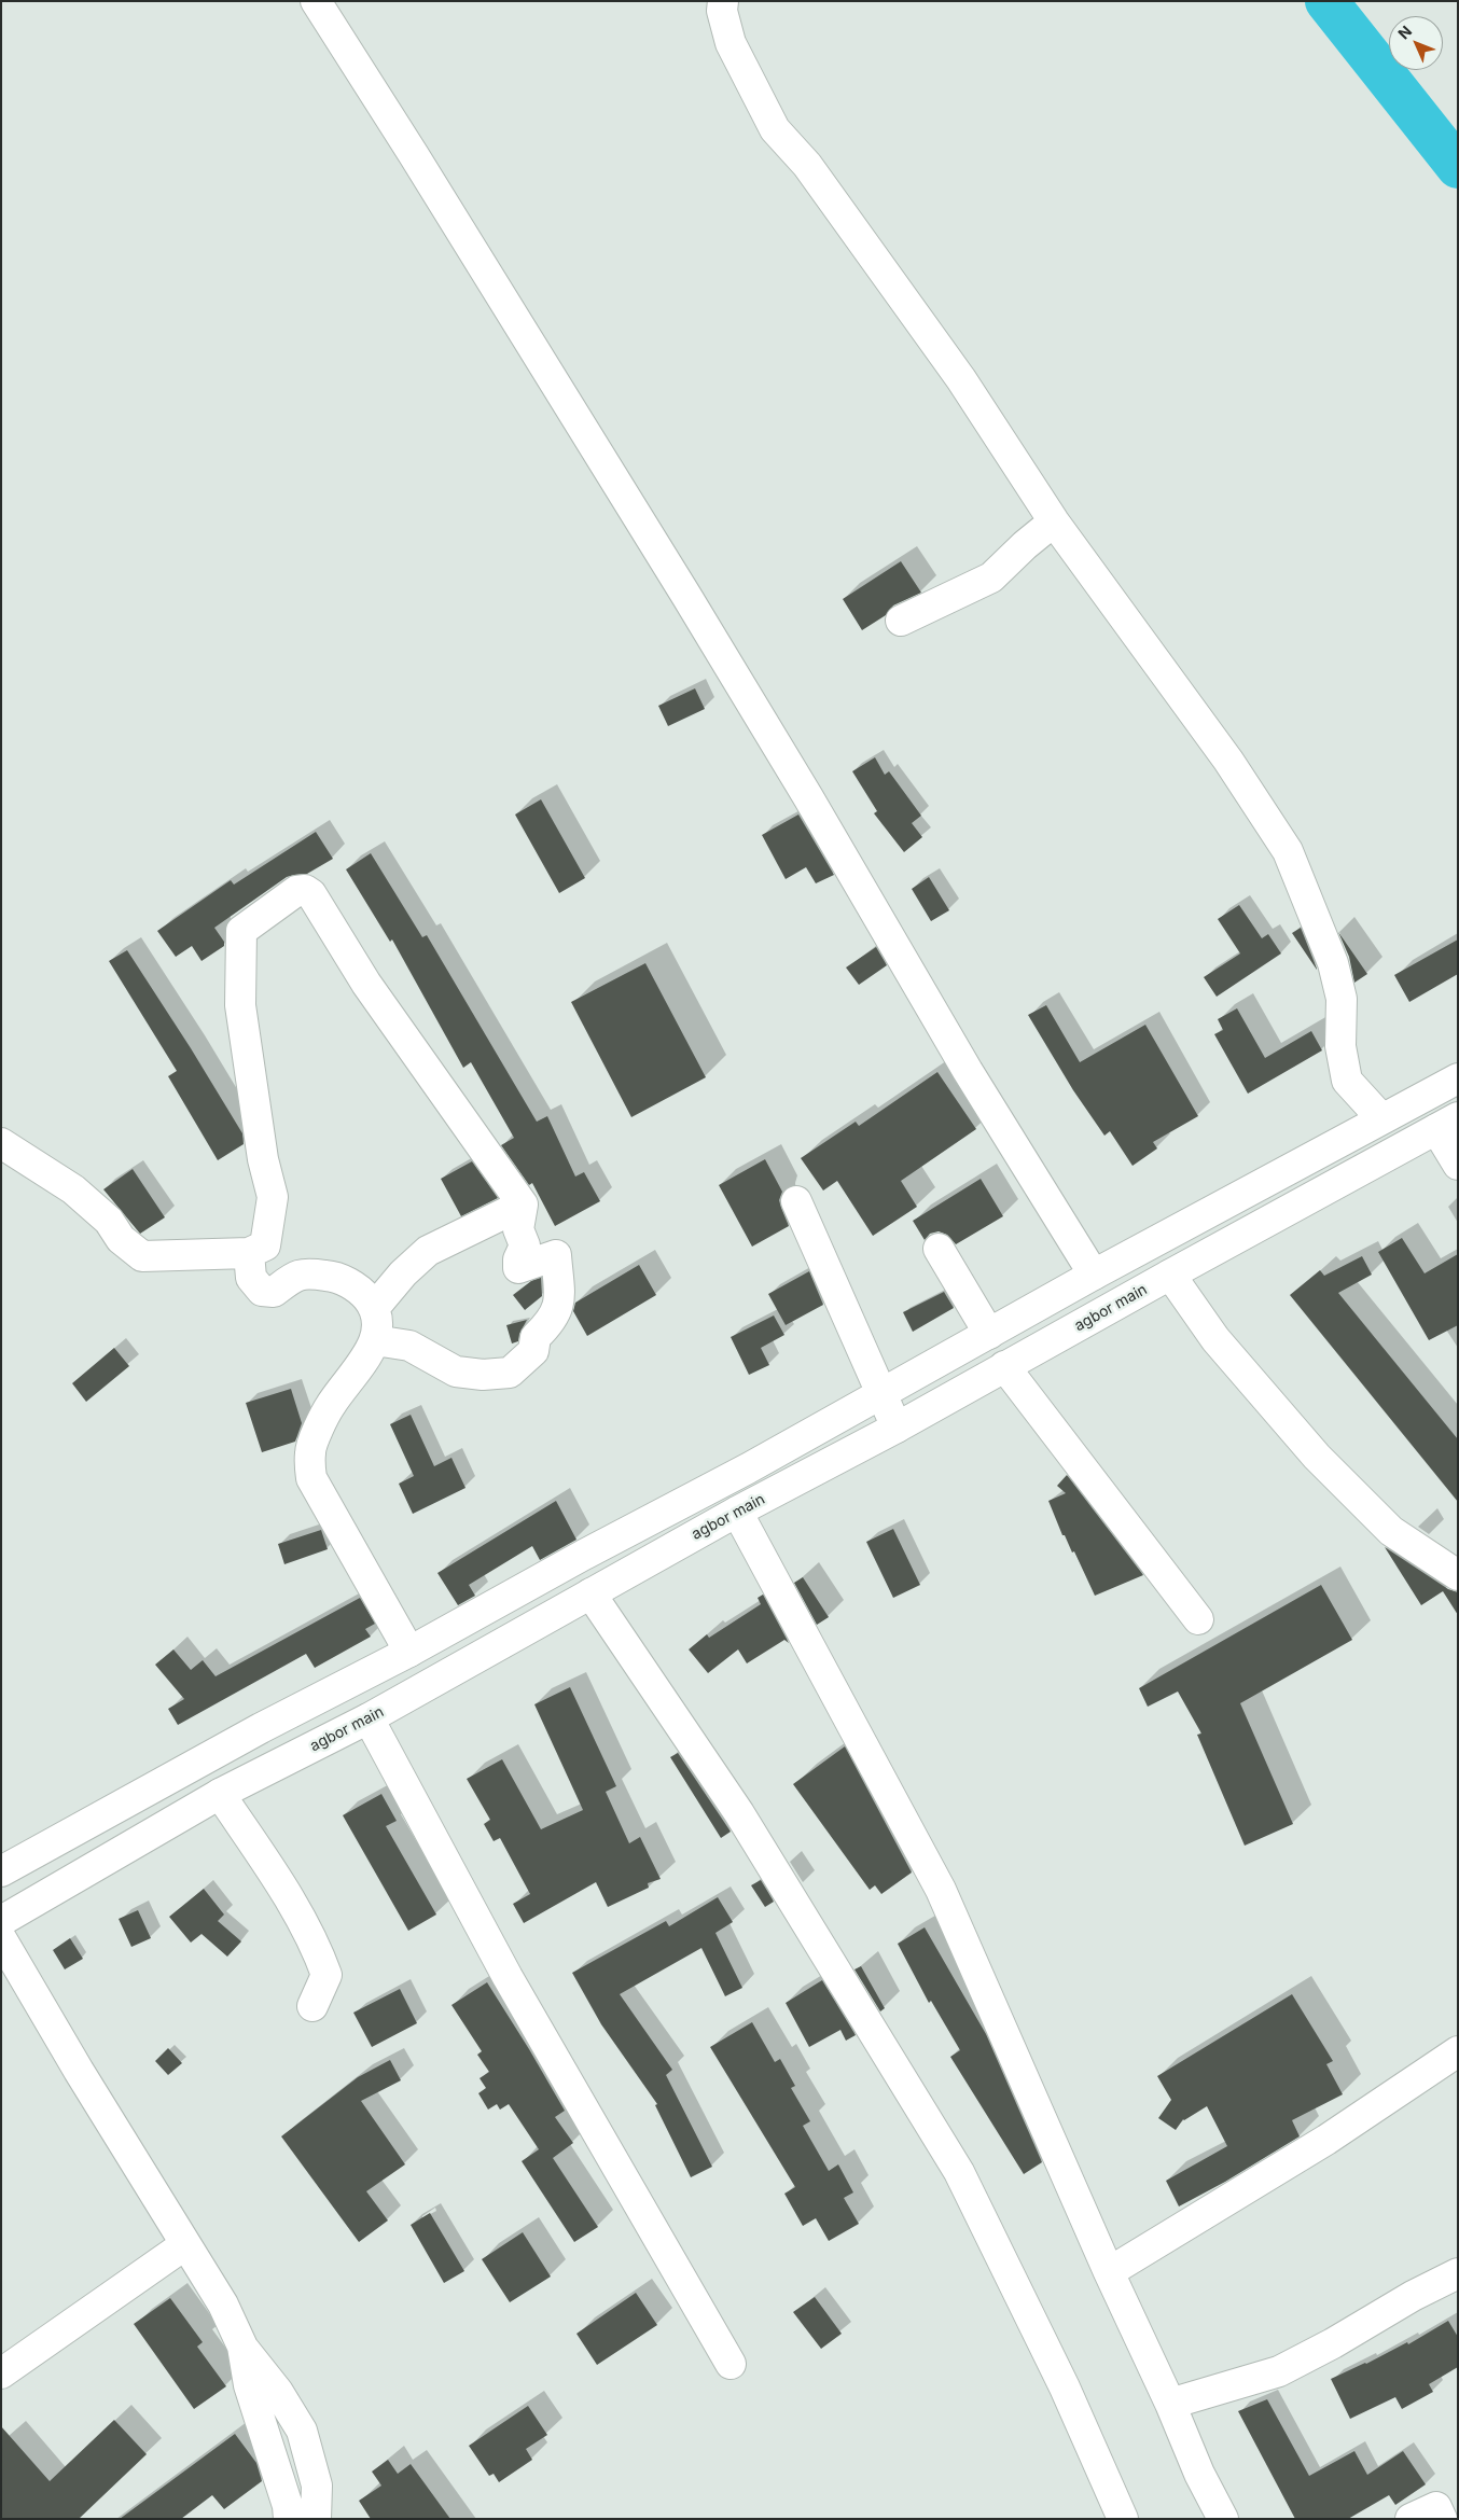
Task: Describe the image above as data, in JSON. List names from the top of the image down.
{
  "streets": {
    "street": ["agbor main"]
  },
  "north": "top left"
}
